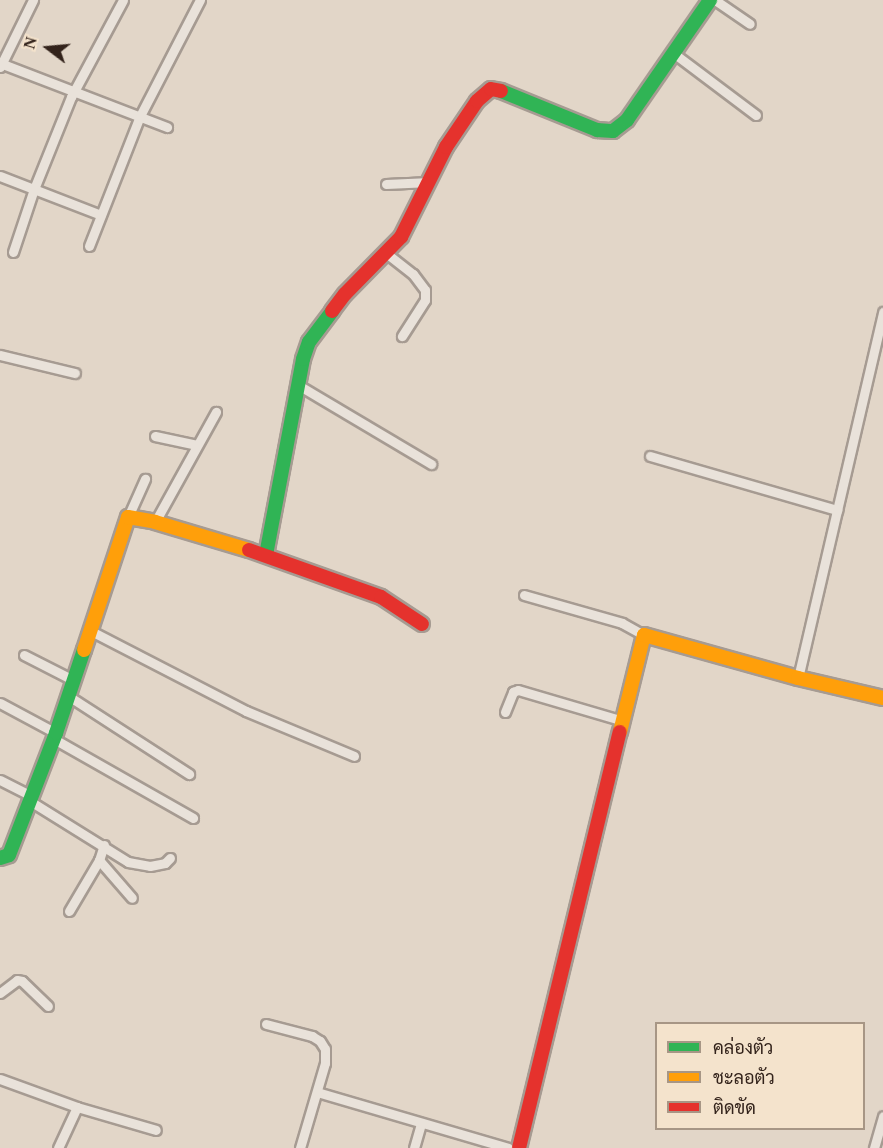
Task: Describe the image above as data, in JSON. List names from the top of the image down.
{
  "legend": ["คล่องตัว", "ชะลอตัว", "ติดขัด"],
  "north": "left"
}
